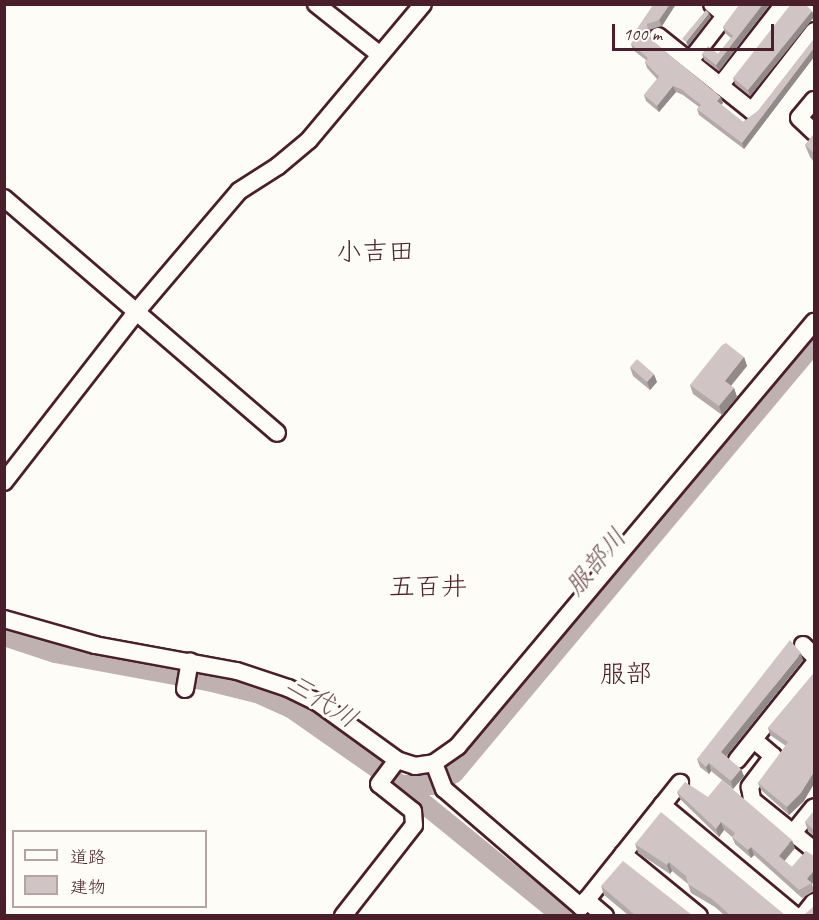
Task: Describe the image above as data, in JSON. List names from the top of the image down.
{
  "districts": ["小吉田", "五百井", "服部"],
  "water": ["服部川", "三代川"],
  "legend": ["道路", "建物"],
  "scale_bar": "100 m"
}
